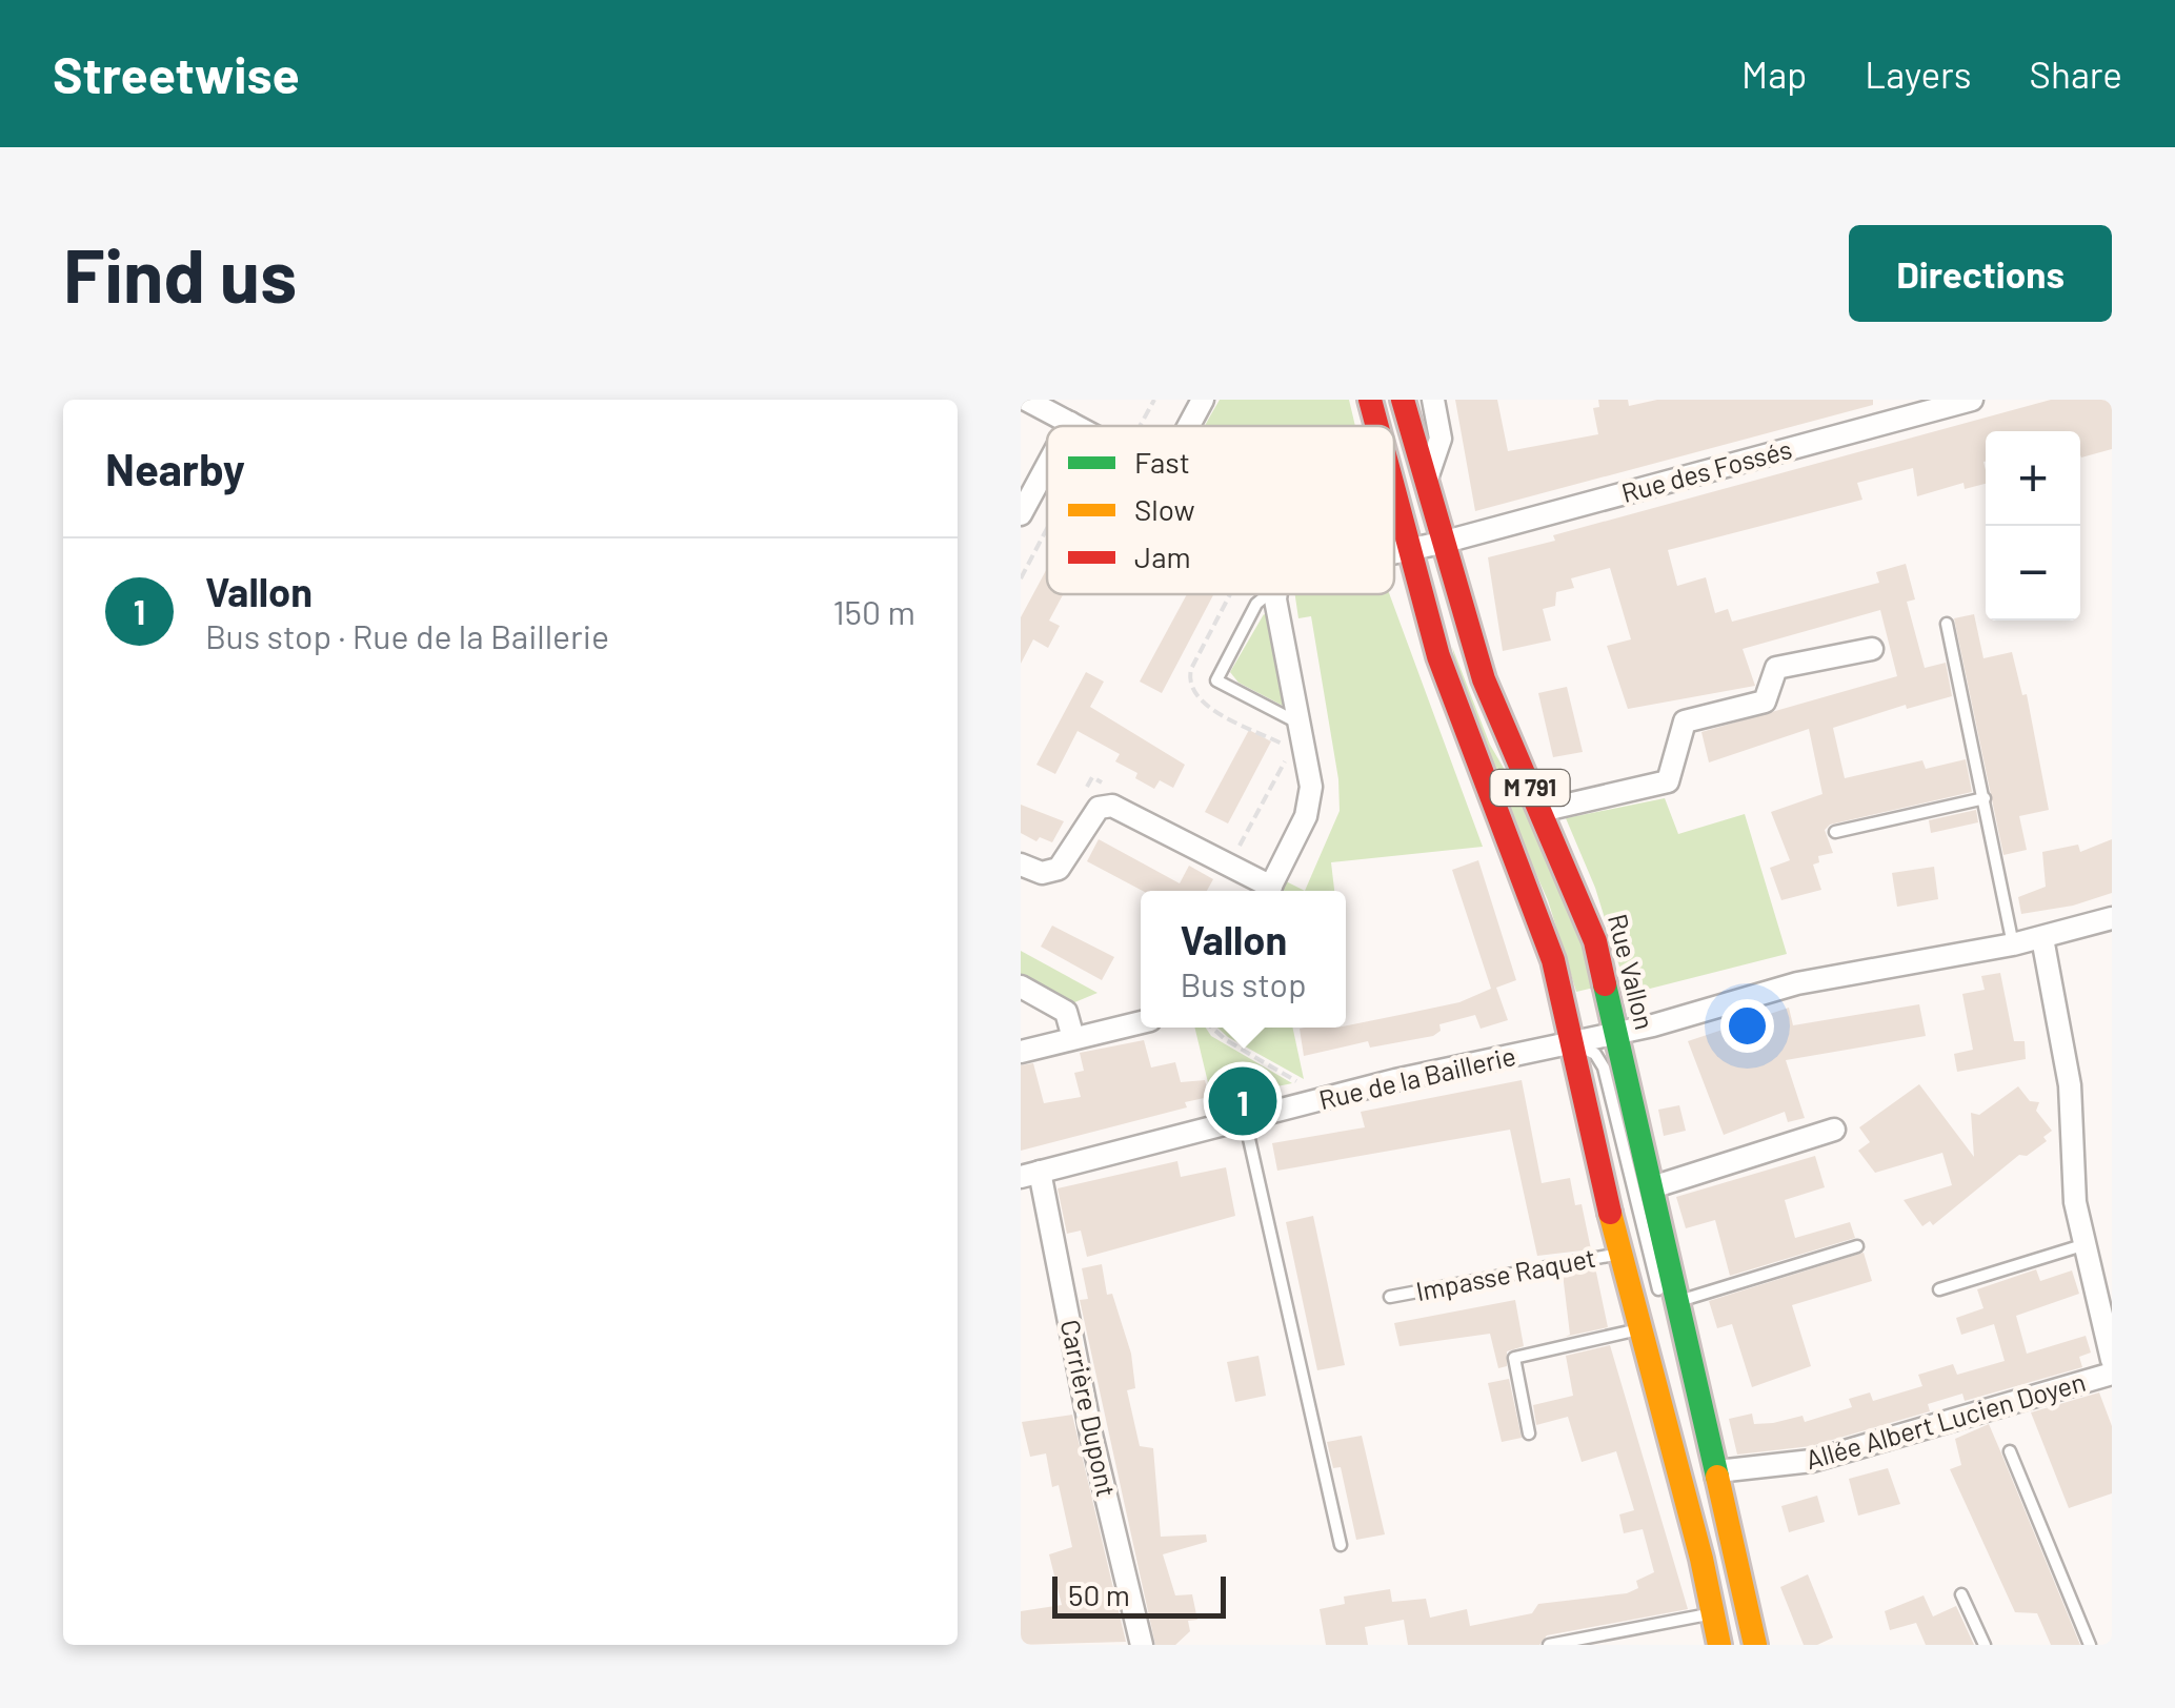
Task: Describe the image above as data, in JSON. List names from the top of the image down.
{
  "streets": {
    "main road": ["M 791", "Rue Vallon"],
    "street": [
      "Rue des Fossés",
      "Rue de la Baillerie",
      "Carrière Dupont",
      "Allée Albert Lucien Doyen"
    ],
    "lane": ["Impasse Raquet"]
  },
  "crossings": [
    ["Rue des Fossés", "M 791"],
    ["Rue des Fossés", "Rue Vallon"],
    ["M 791", "Rue Vallon"],
    ["M 791", "Rue de la Baillerie"],
    ["M 791", "Impasse Raquet"],
    ["Rue Vallon", "Rue de la Baillerie"],
    ["Rue Vallon", "Allée Albert Lucien Doyen"],
    ["Rue de la Baillerie", "Carrière Dupont"]
  ],
  "legend": ["Fast", "Slow", "Jam"],
  "scale_bar": "50 m",
  "page": {
    "header": "Streetwise",
    "nav": ["Map", "Layers", "Share"],
    "buttons": "Directions",
    "title": "Find us",
    "heading": "Nearby",
    "map_buttons": ["+", "−"],
    "list": [
      {
        "mark": "1",
        "name": "Vallon",
        "note": "Bus stop · Rue de la Baillerie",
        "value": "150 m"
      }
    ],
    "popup": ["Vallon", "Bus stop"],
    "pins": "1",
    "scale": "50 m"
  }
}
